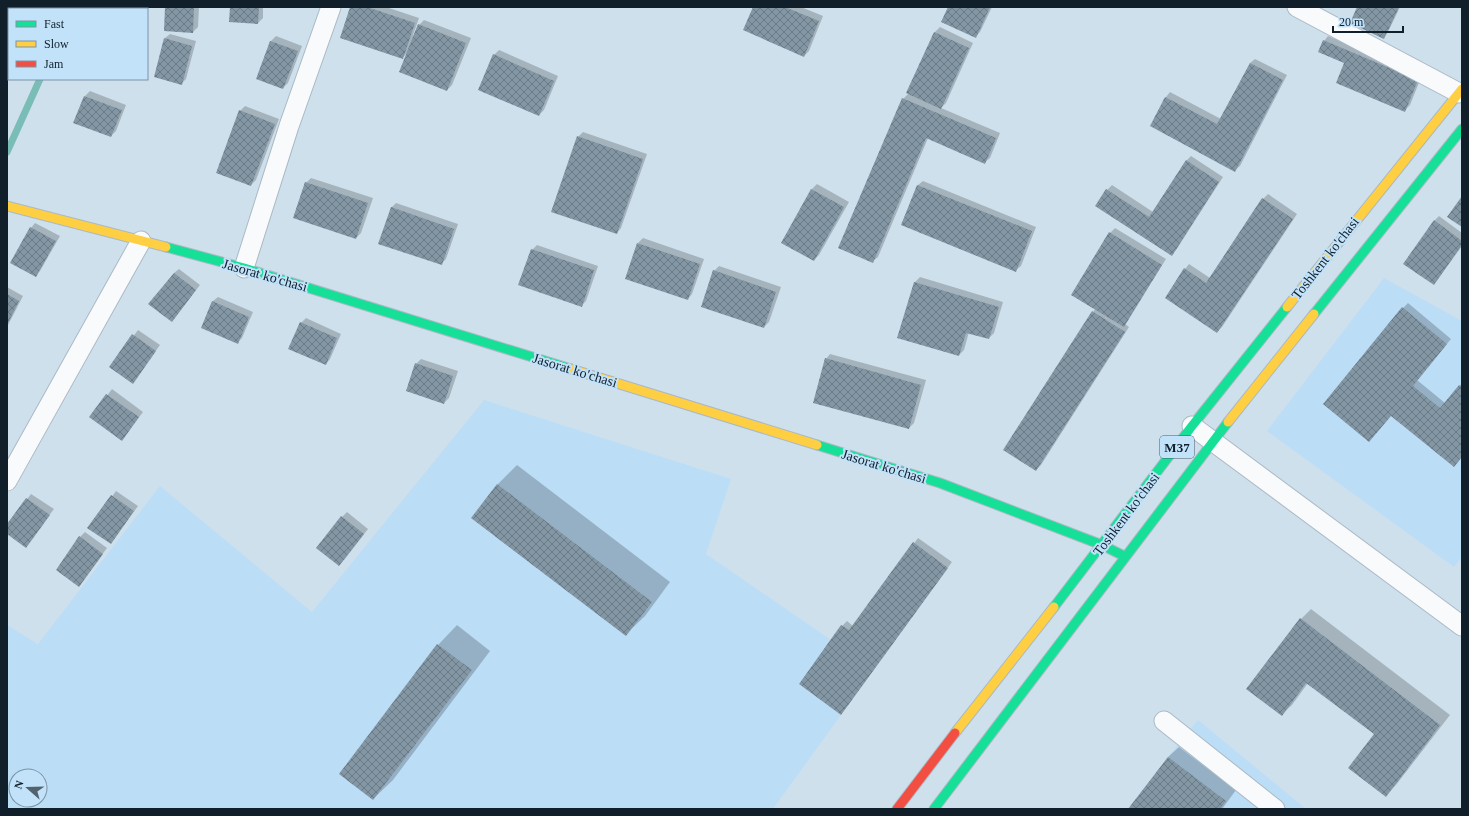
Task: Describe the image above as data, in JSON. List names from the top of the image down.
{
  "streets": {
    "main road": ["Toshkent ko'chasi", "Jasorat ko'chasi", "M37"]
  },
  "crossings": [
    ["Toshkent ko'chasi", "Jasorat ko'chasi"]
  ],
  "legend": ["Fast", "Slow", "Jam"],
  "scale_bar": "20 m",
  "north": "left"
}
